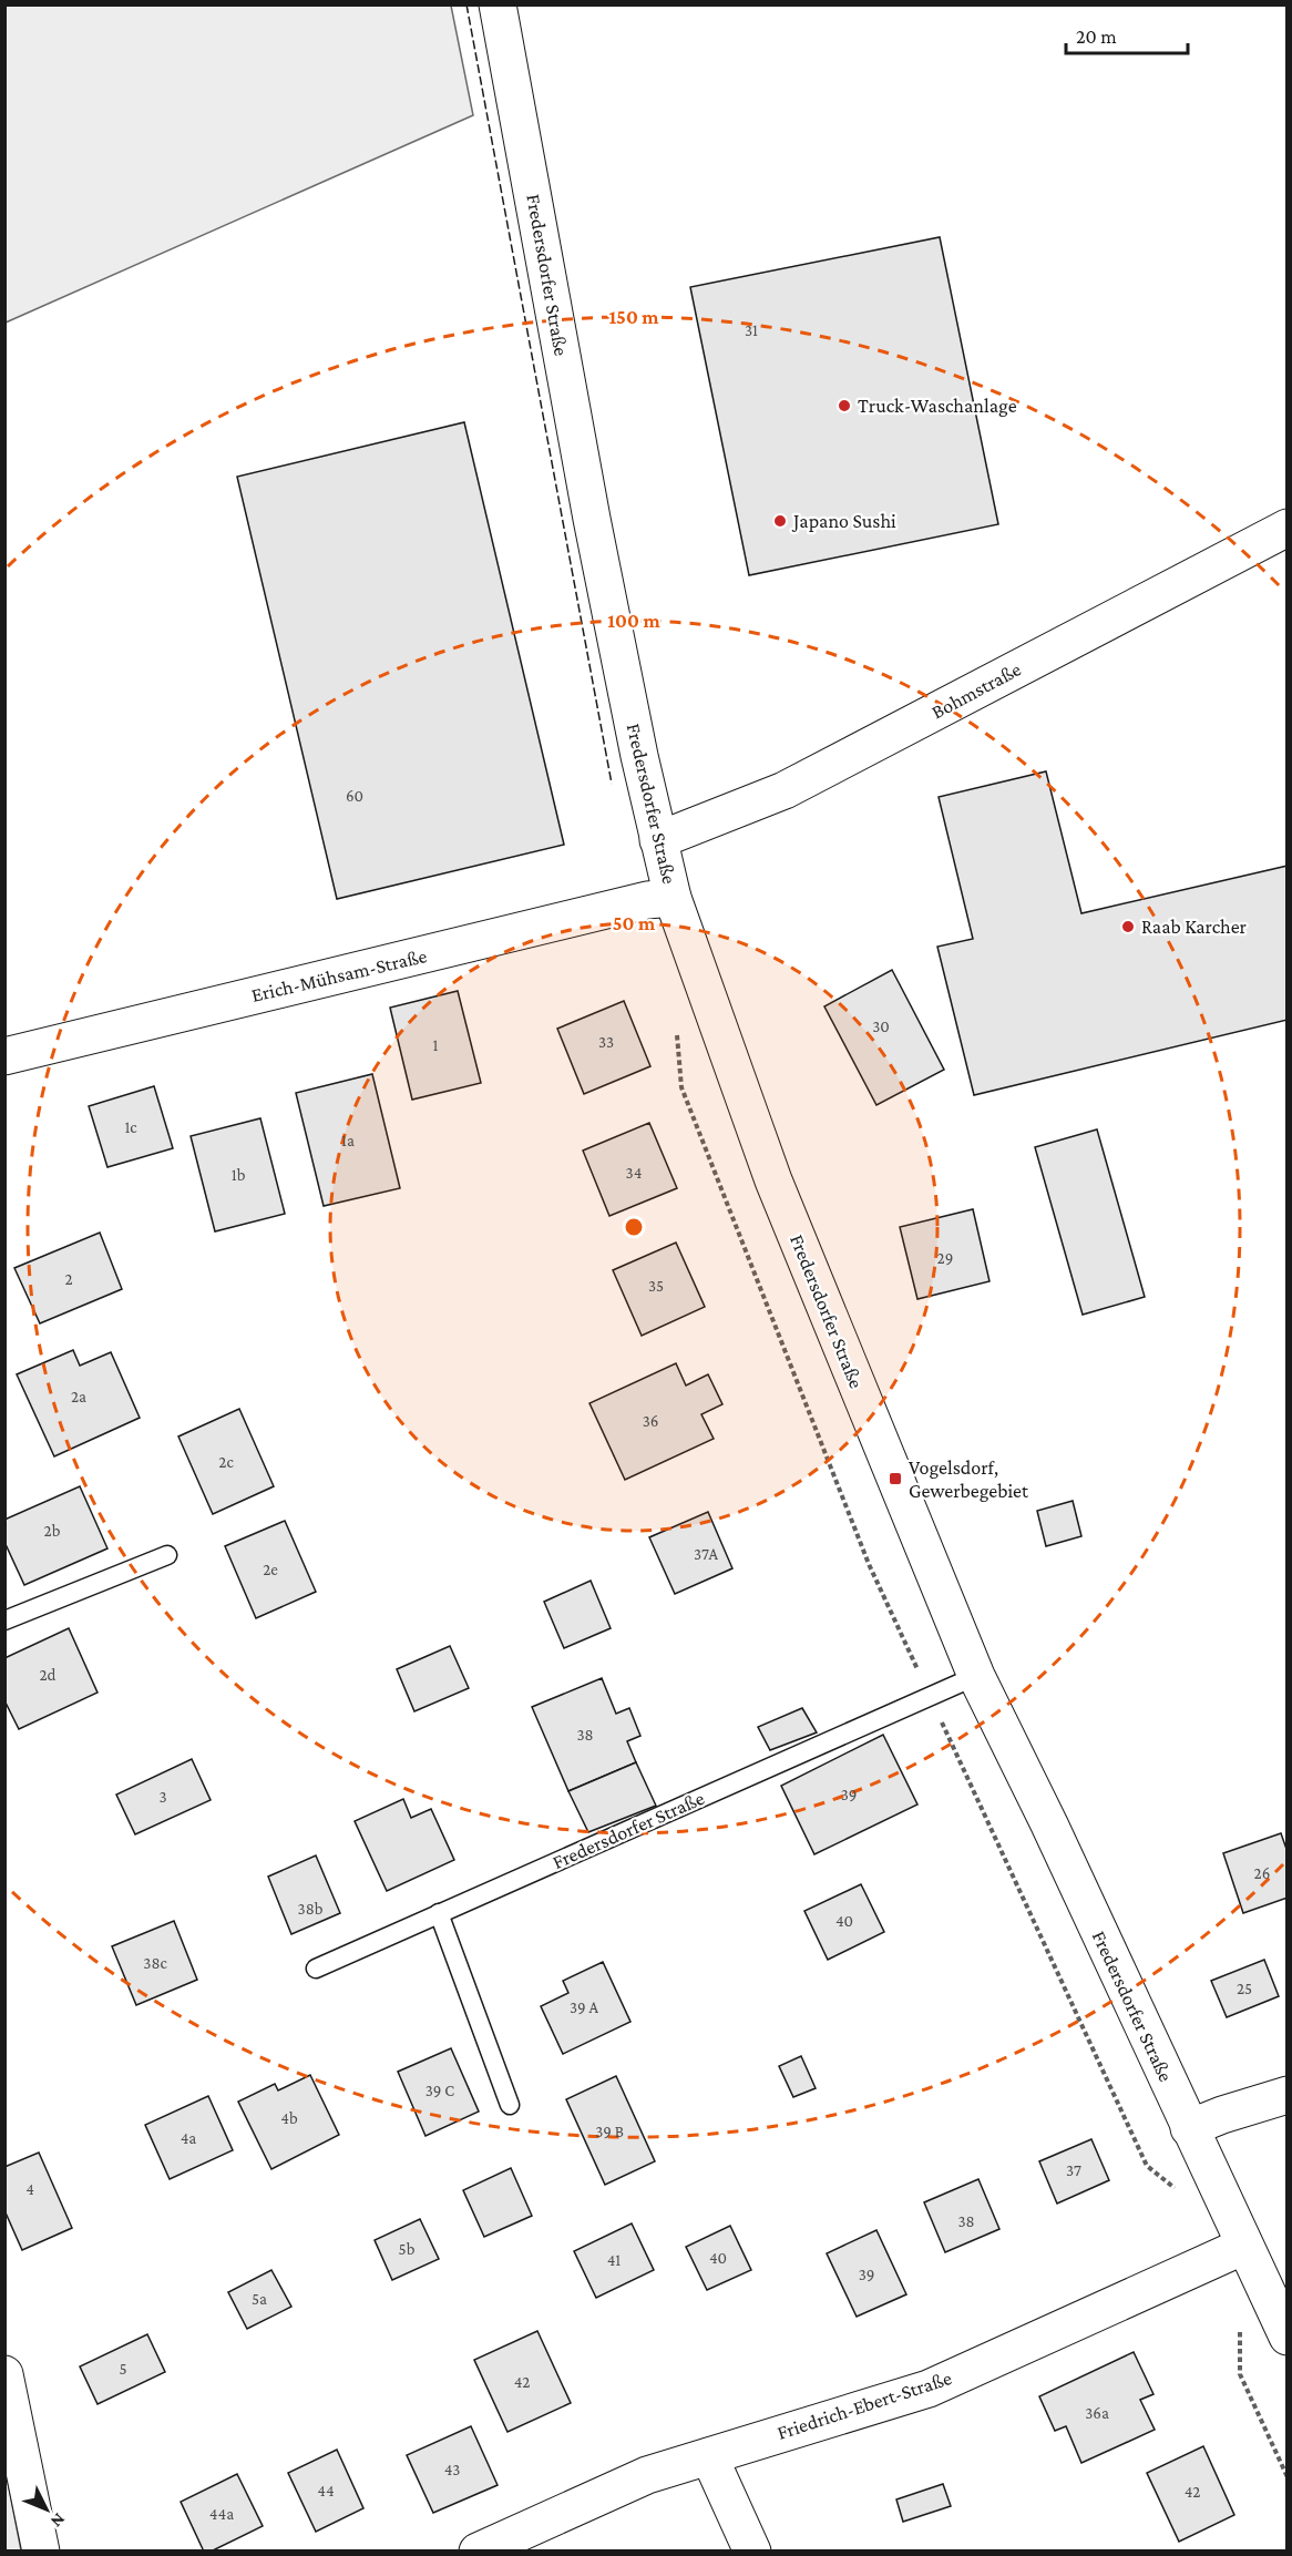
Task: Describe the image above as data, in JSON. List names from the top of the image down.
{
  "streets": {
    "street": [
      "Fredersdorfer Straße",
      "Bohmstraße",
      "Erich-Mühsam-Straße",
      "Friedrich-Ebert-Straße"
    ]
  },
  "crossings": [
    ["Fredersdorfer Straße", "Bohmstraße"],
    ["Fredersdorfer Straße", "Erich-Mühsam-Straße"],
    ["Fredersdorfer Straße", "Friedrich-Ebert-Straße"]
  ],
  "places": {
    "other": ["Truck-Waschanlage", "Japano Sushi", "Raab Karcher"],
    "transit": ["Vogelsdorf, Gewerbegebiet"]
  },
  "house_numbers": [
    "31",
    "60",
    "30",
    "33",
    "1",
    "1c",
    "1a",
    "34",
    "1b",
    "29",
    "2",
    "35",
    "2a",
    "36",
    "2c",
    "2b",
    "37A",
    "2e",
    "2d",
    "38",
    "39",
    "3",
    "26",
    "38b",
    "40",
    "38c",
    "25",
    "39 A",
    "39 C",
    "4b",
    "39 B",
    "4a",
    "37",
    "4",
    "38",
    "5b",
    "40",
    "41",
    "39",
    "5a",
    "5",
    "42",
    "36a",
    "43",
    "44",
    "42",
    "44a"
  ],
  "scale_bar": "20 m",
  "north": "bottom right",
  "rings": ["150 m", "100 m", "50 m"]
}
